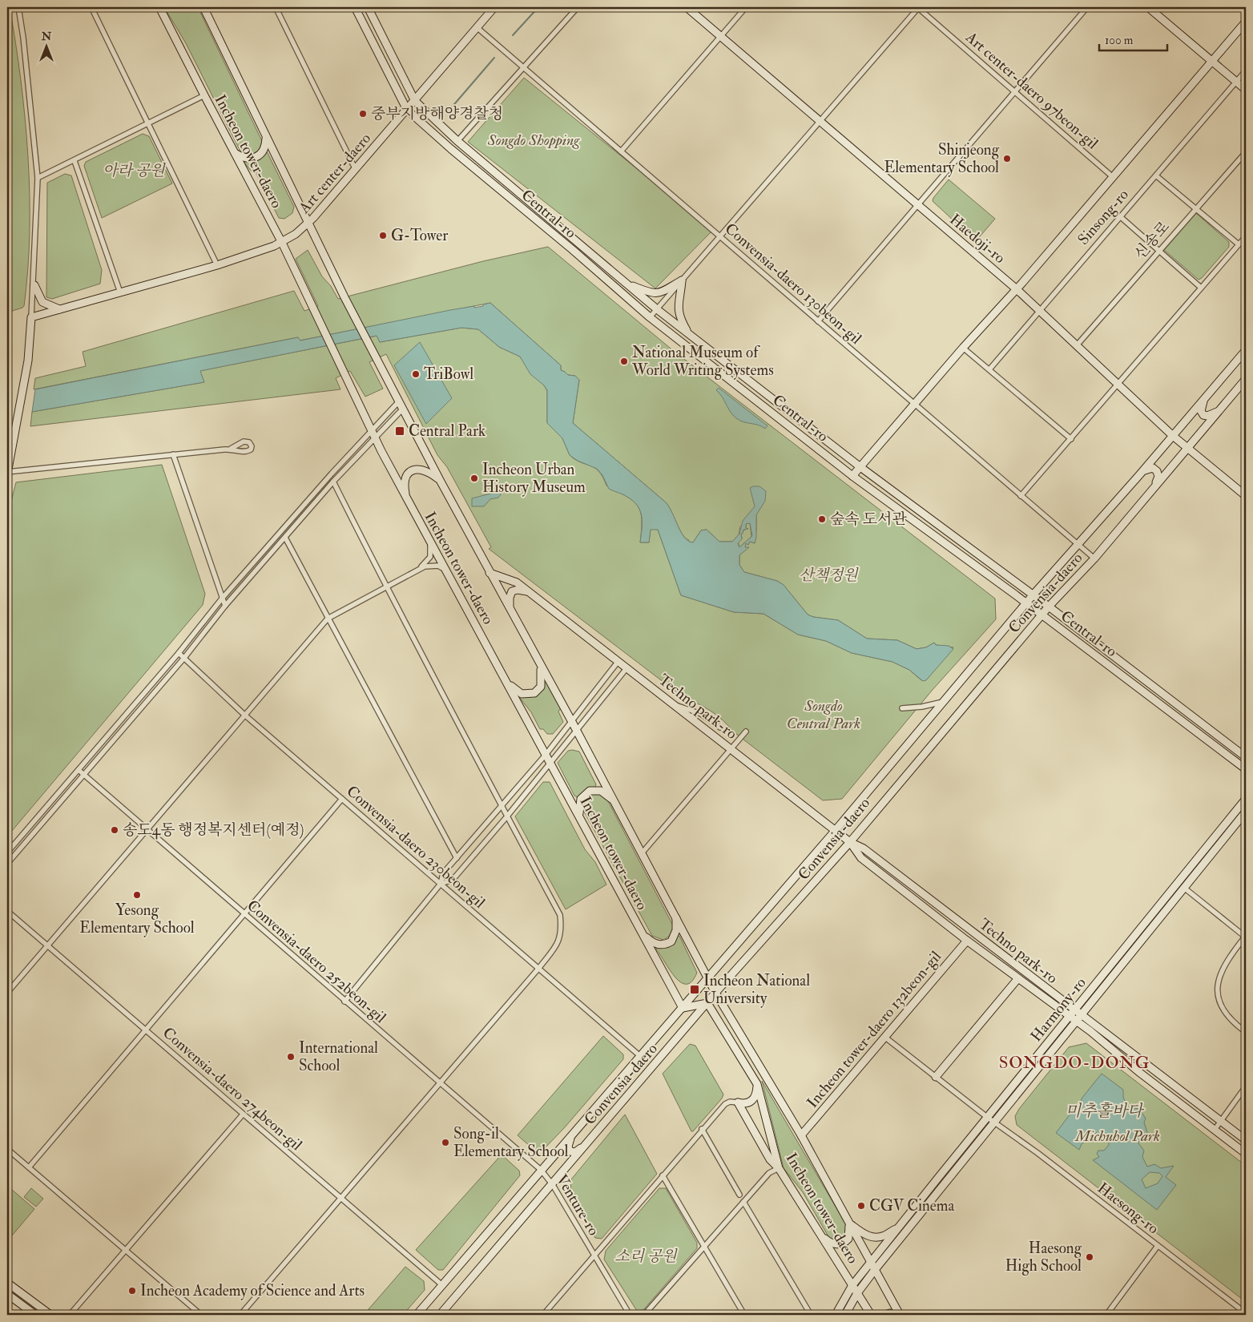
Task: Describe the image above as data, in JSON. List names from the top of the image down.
{
  "streets": {
    "main road": [
      "Incheon tower-daero",
      "Art center-daero",
      "Central-ro",
      "Haedoji-ro",
      "Convensia-daero",
      "Techno park-ro",
      "Harmony-ro",
      "Incheon tower-daero 132beon-gil"
    ],
    "street": [
      "Art center-daero 97beon-gil",
      "Sinsong-ro",
      "신송로",
      "Convensia-daero 130beon-gil",
      "Convensia-daero 230beon-gil",
      "Convensia-daero 252beon-gil",
      "Convensia-daero 274beon-gil",
      "Venture-ro",
      "Haesong-ro"
    ]
  },
  "crossings": [
    ["Incheon tower-daero", "Art center-daero"],
    ["Incheon tower-daero", "Convensia-daero"],
    ["Incheon tower-daero", "Techno park-ro"],
    ["Incheon tower-daero", "Harmony-ro"],
    ["Incheon tower-daero", "Incheon tower-daero 132beon-gil"],
    ["Art center-daero", "Central-ro"],
    ["Art center-daero", "Convensia-daero 130beon-gil"],
    ["Central-ro", "Convensia-daero"],
    ["Sinsong-ro", "Haedoji-ro"],
    ["Haedoji-ro", "신송로"],
    ["Haedoji-ro", "Convensia-daero"],
    ["Convensia-daero 130beon-gil", "Convensia-daero"],
    ["Convensia-daero", "Techno park-ro"],
    ["Convensia-daero", "Convensia-daero 230beon-gil"],
    ["Convensia-daero", "Convensia-daero 252beon-gil"],
    ["Convensia-daero", "Convensia-daero 274beon-gil"],
    ["Convensia-daero", "Venture-ro"],
    ["Techno park-ro", "Harmony-ro"],
    ["Techno park-ro", "Incheon tower-daero 132beon-gil"],
    ["Convensia-daero 252beon-gil", "Venture-ro"],
    ["Harmony-ro", "Haesong-ro"],
    ["Incheon tower-daero 132beon-gil", "Haesong-ro"]
  ],
  "districts": ["SONGDO-DONG"],
  "water": ["미추홀바다"],
  "parks": [
    "Songdo Shopping",
    "아라 공원",
    "산책정원",
    "Songdo Central Park",
    "Michuhol Park",
    "소리 공원"
  ],
  "places": {
    "other": [
      "중부지방해양경찰청",
      "Shinjeong Elementary School",
      "G-Tower",
      "National Museum of World Writing Systems",
      "TriBowl",
      "Incheon Urban History Museum",
      "숲속 도서관",
      "송도4동 행정복지센터(예정)",
      "Yesong Elementary School",
      "International School",
      "Song-il Elementary School",
      "CGV Cinema",
      "Haesong High School",
      "Incheon Academy of Science and Arts"
    ],
    "transit": ["Central Park", "Incheon National University"]
  },
  "scale_bar": "100 m",
  "north": "top"
}
